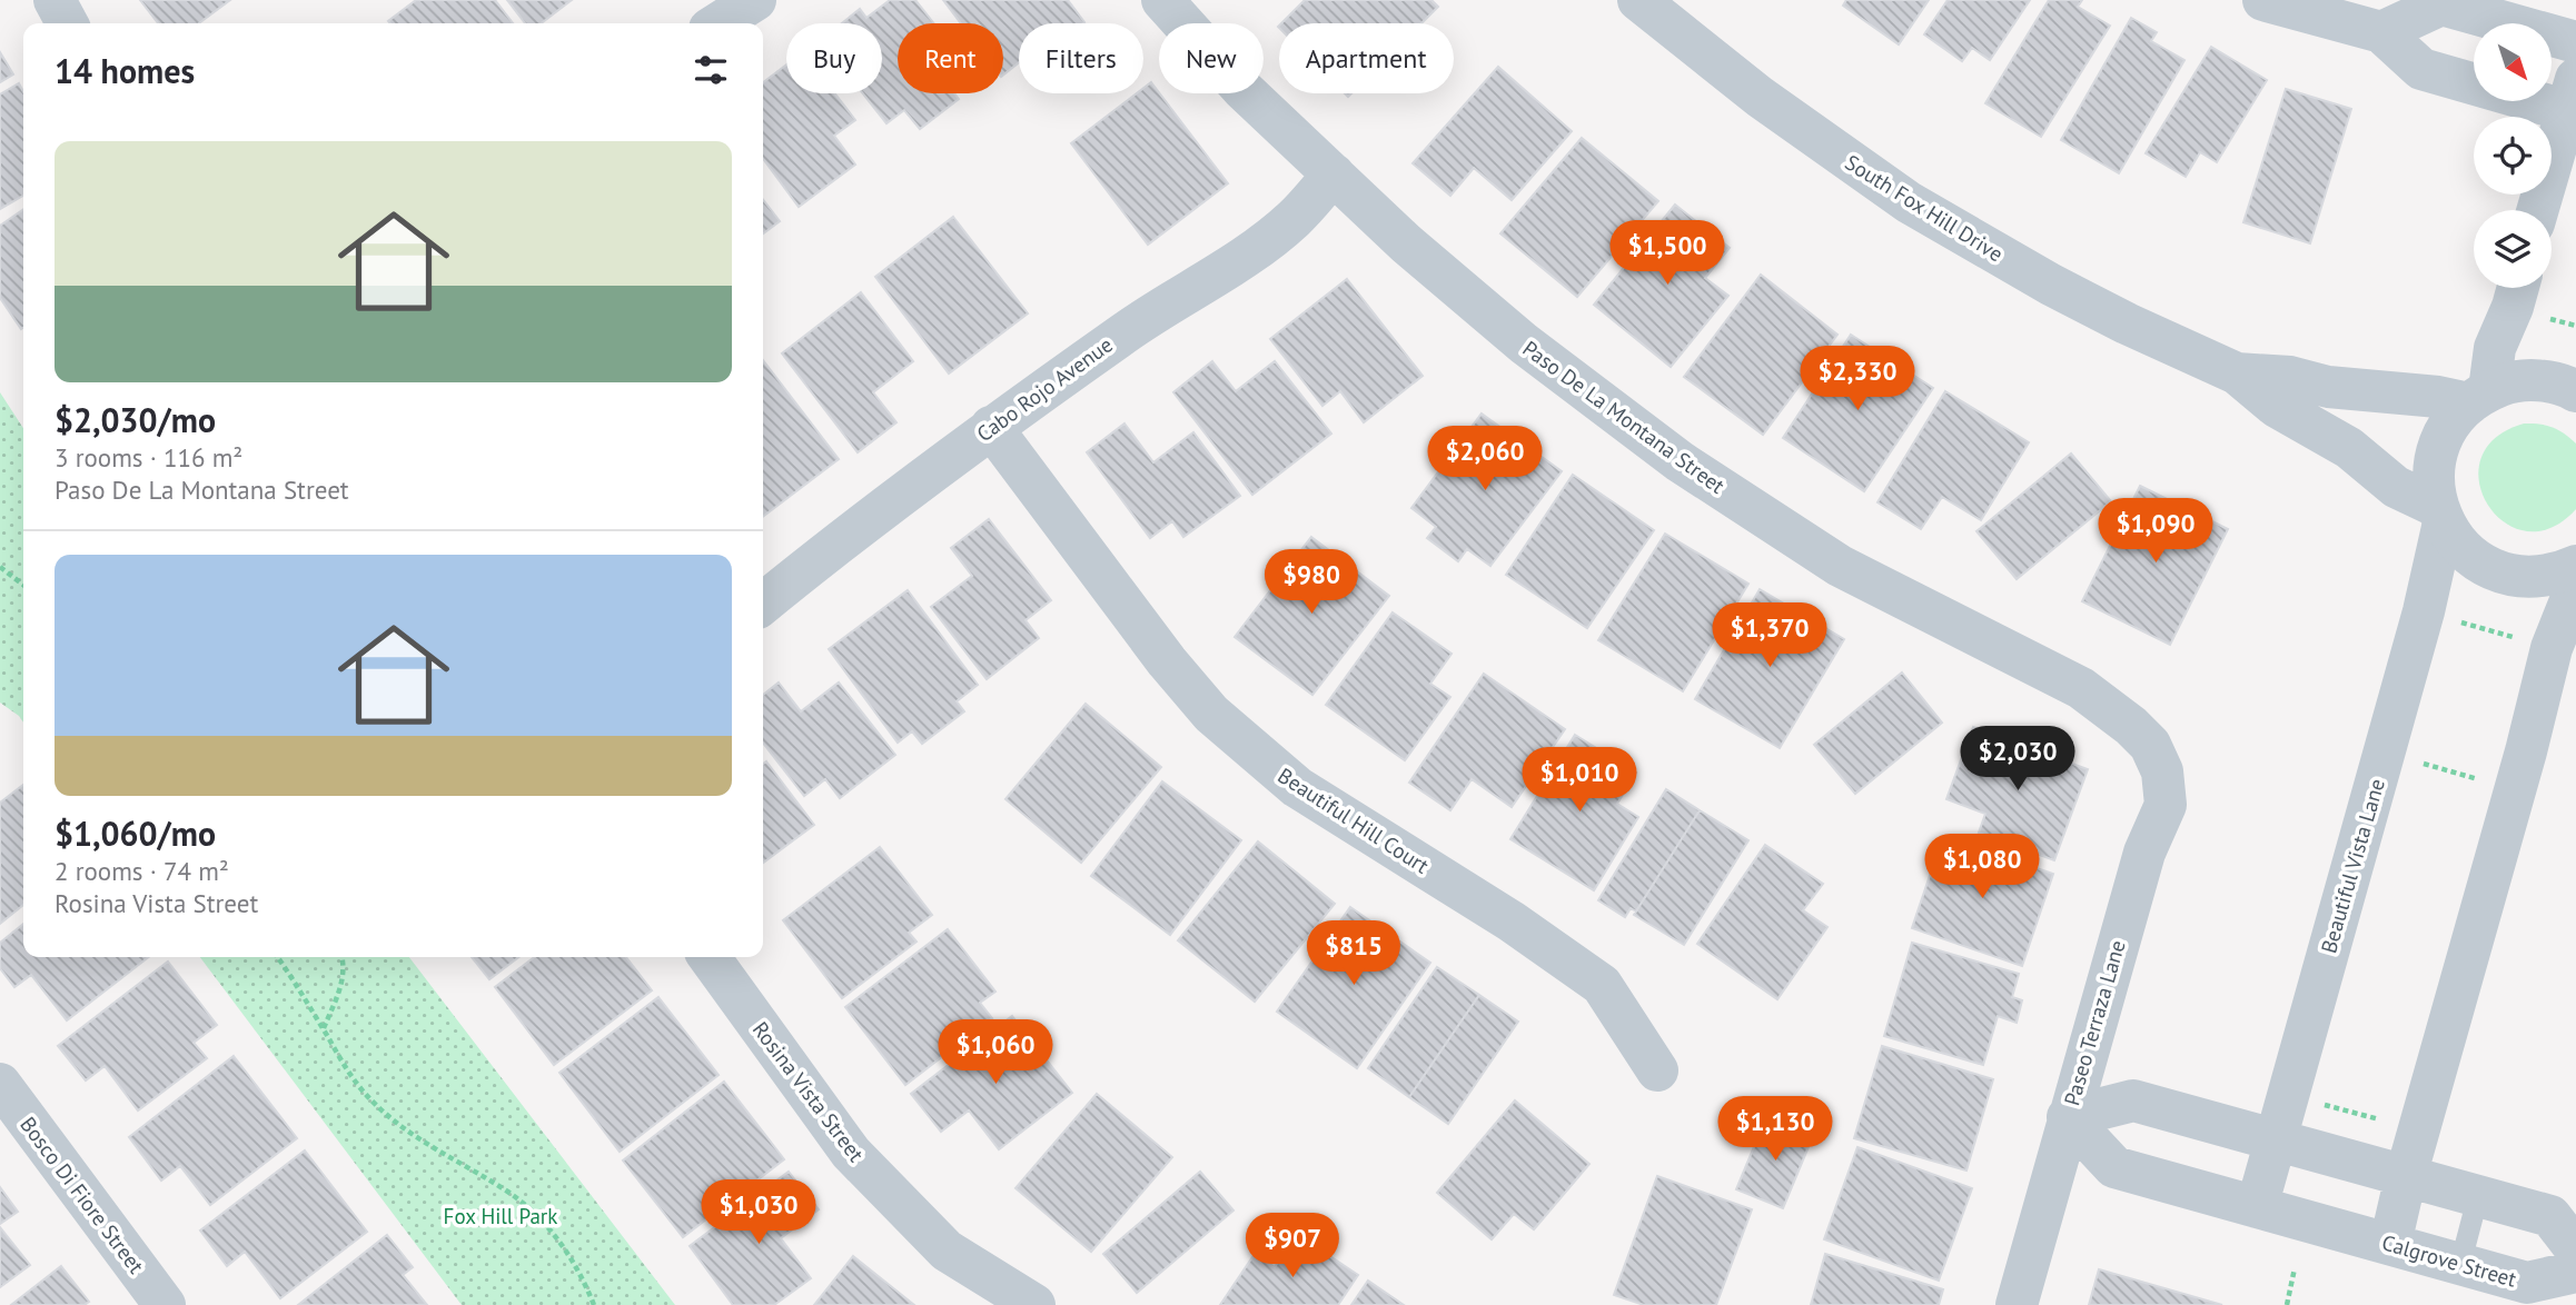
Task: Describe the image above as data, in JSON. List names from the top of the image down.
{
  "streets": {
    "street": [
      "South Fox Hill Drive",
      "Cabo Rojo Avenue",
      "Paso De La Montana Street",
      "Beautiful Hill Court",
      "Beautiful Vista Lane",
      "Paseo Terraza Lane",
      "Rosina Vista Street",
      "Bosco Di Fiore Street",
      "Calgrove Street"
    ]
  },
  "crossings": [
    ["South Fox Hill Drive", "Beautiful Vista Lane"],
    ["Cabo Rojo Avenue", "Paso De La Montana Street"],
    ["Cabo Rojo Avenue", "Beautiful Hill Court"],
    ["Paso De La Montana Street", "Paseo Terraza Lane"],
    ["Beautiful Vista Lane", "Calgrove Street"],
    ["Paseo Terraza Lane", "Calgrove Street"]
  ],
  "parks": ["Fox Hill Park"],
  "north": "bottom right",
  "page": {
    "chip": [
      "Buy",
      "Rent",
      "Filters",
      "New",
      "Apartment"
    ],
    "heading": "14 homes",
    "list": [
      {
        "name": "$2,030/mo",
        "note": "3 rooms · 116 m² · Paso De La Montana Street"
      },
      {
        "name": "$1,060/mo",
        "note": "2 rooms · 74 m² · Rosina Vista Street"
      }
    ],
    "price": [
      "$1,500",
      "$2,330",
      "$2,060",
      "$1,090",
      "$980",
      "$1,370",
      "$2,030",
      "$1,010",
      "$1,080",
      "$815",
      "$1,060",
      "$1,130",
      "$1,030",
      "$907"
    ]
  }
}
